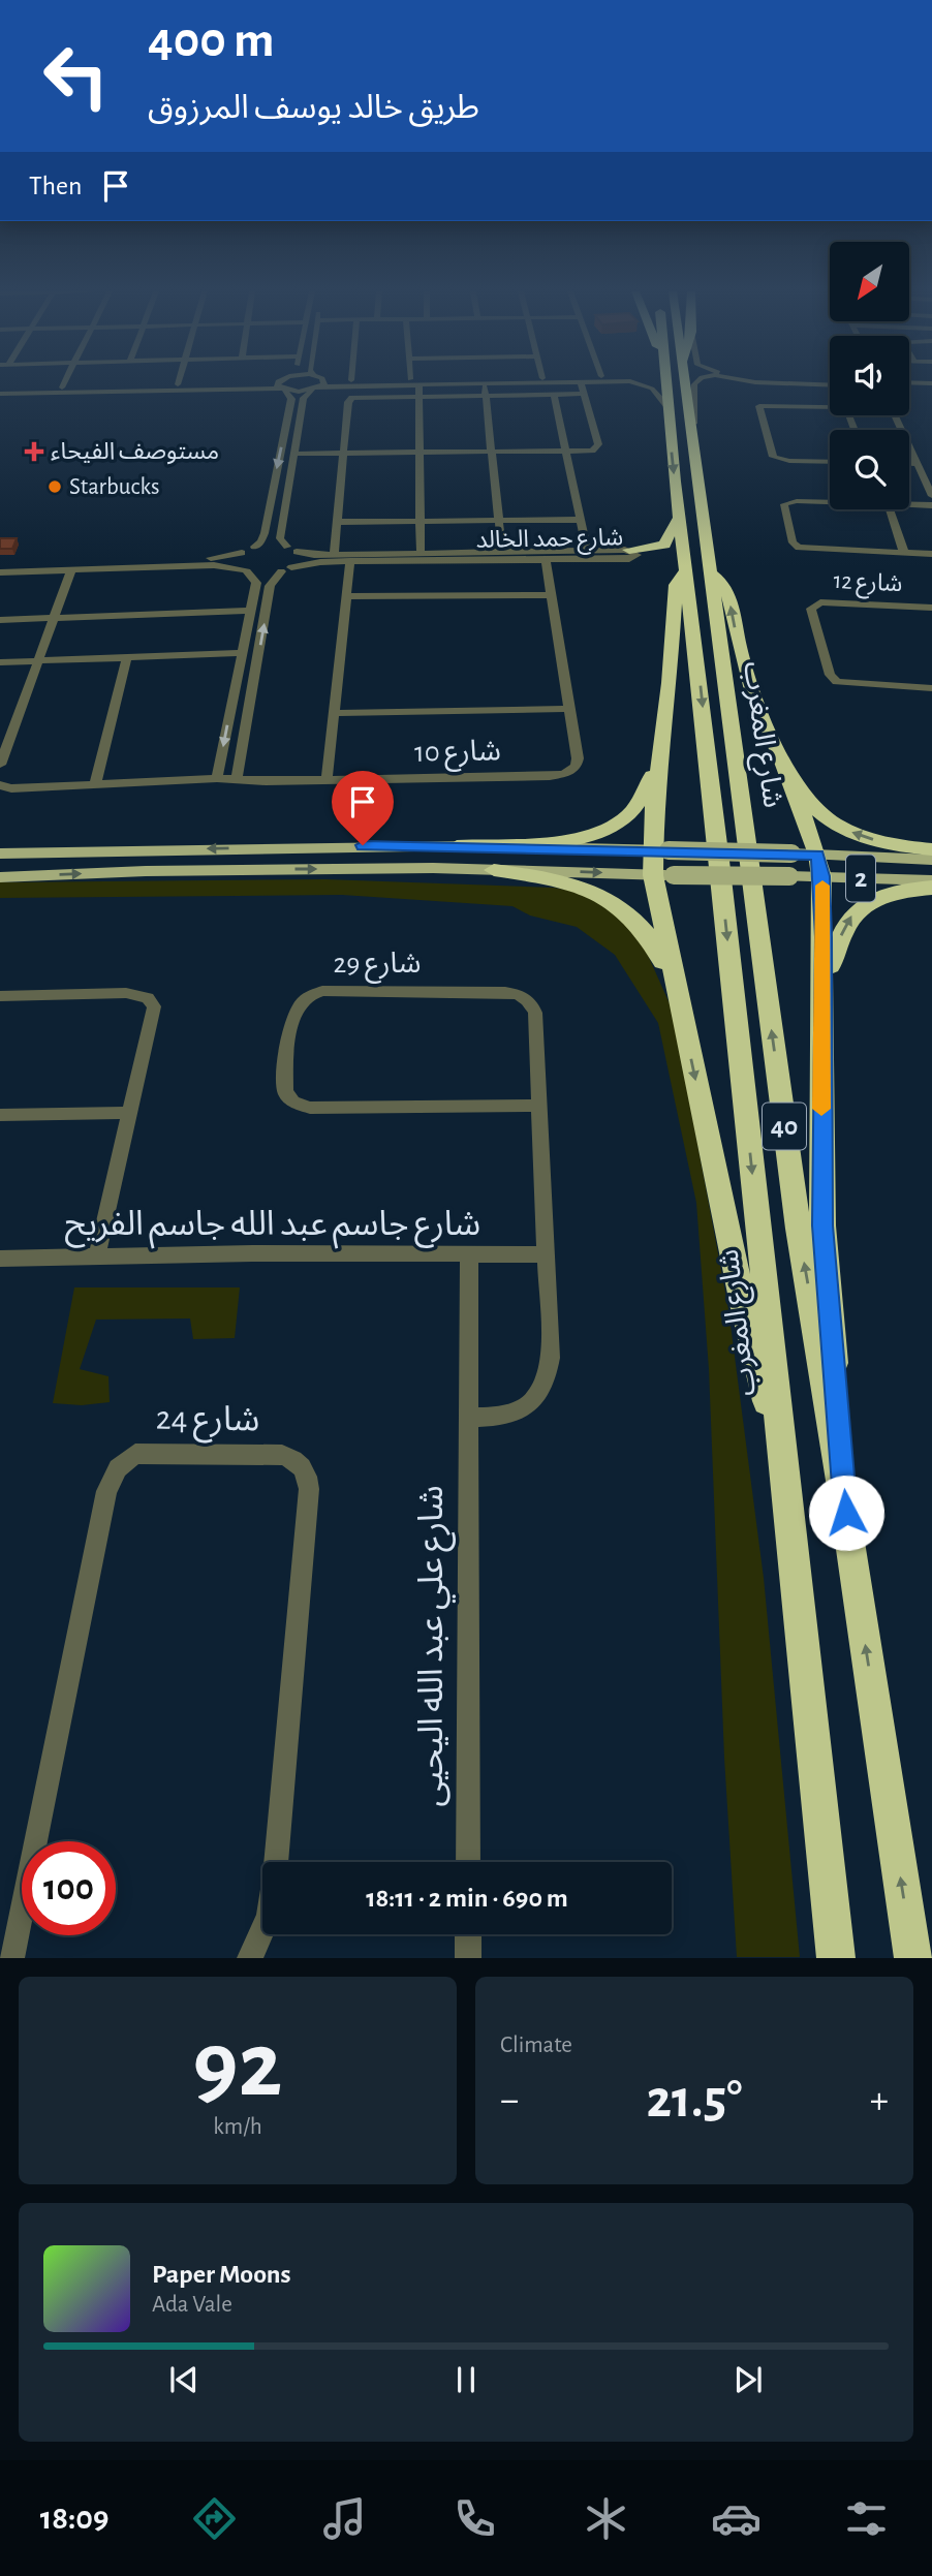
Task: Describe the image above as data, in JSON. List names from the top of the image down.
{
  "streets": {
    "highway": ["شارع المغرب", "40"],
    "main road": ["2"],
    "street": [
      "شارع حمد الخالد",
      "شارع 12",
      "شارع 10",
      "شارع 29",
      "شارع جاسم عبد الله جاسم الفريح",
      "شارع 24",
      "شارع علي عبد الله اليحيى"
    ]
  },
  "crossings": [
    ["شارع 29", "شارع جاسم عبد الله جاسم الفريح"],
    ["شارع جاسم عبد الله جاسم الفريح", "شارع علي عبد الله اليحيى"]
  ],
  "places": {
    "health": ["مستوصف الفيحاء"],
    "other": ["Starbucks"]
  },
  "north": "bottom left",
  "page": {
    "turn": ["400 m", "طريق خالد يوسف المرزوق"],
    "then": "Then",
    "limit": "100",
    "trip": "18:11 · 2 min · 690 m",
    "tile": [
      ["92", "km/h"],
      "Climate"
    ],
    "heat": ["−", "21.5°", "+"],
    "song": ["Paper Moons", "Ada Vale"],
    "tabs": "18:09"
  }
}
